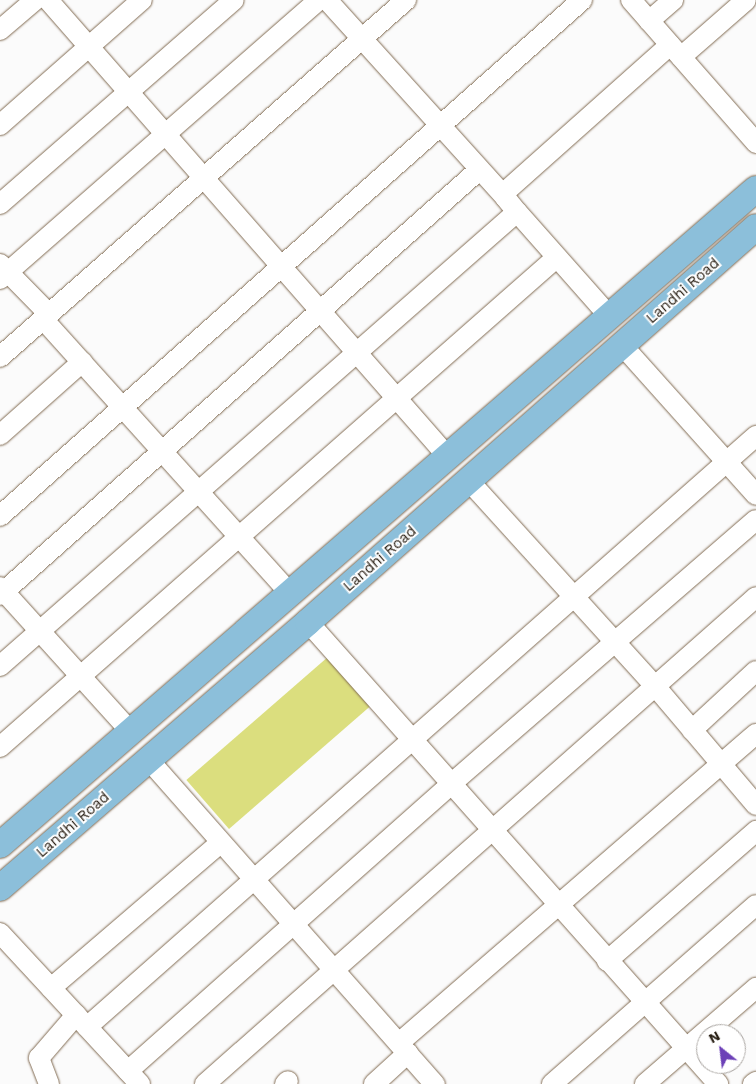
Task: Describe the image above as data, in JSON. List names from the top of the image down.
{
  "streets": {
    "main road": ["Landhi Road"]
  },
  "north": "top left"
}
